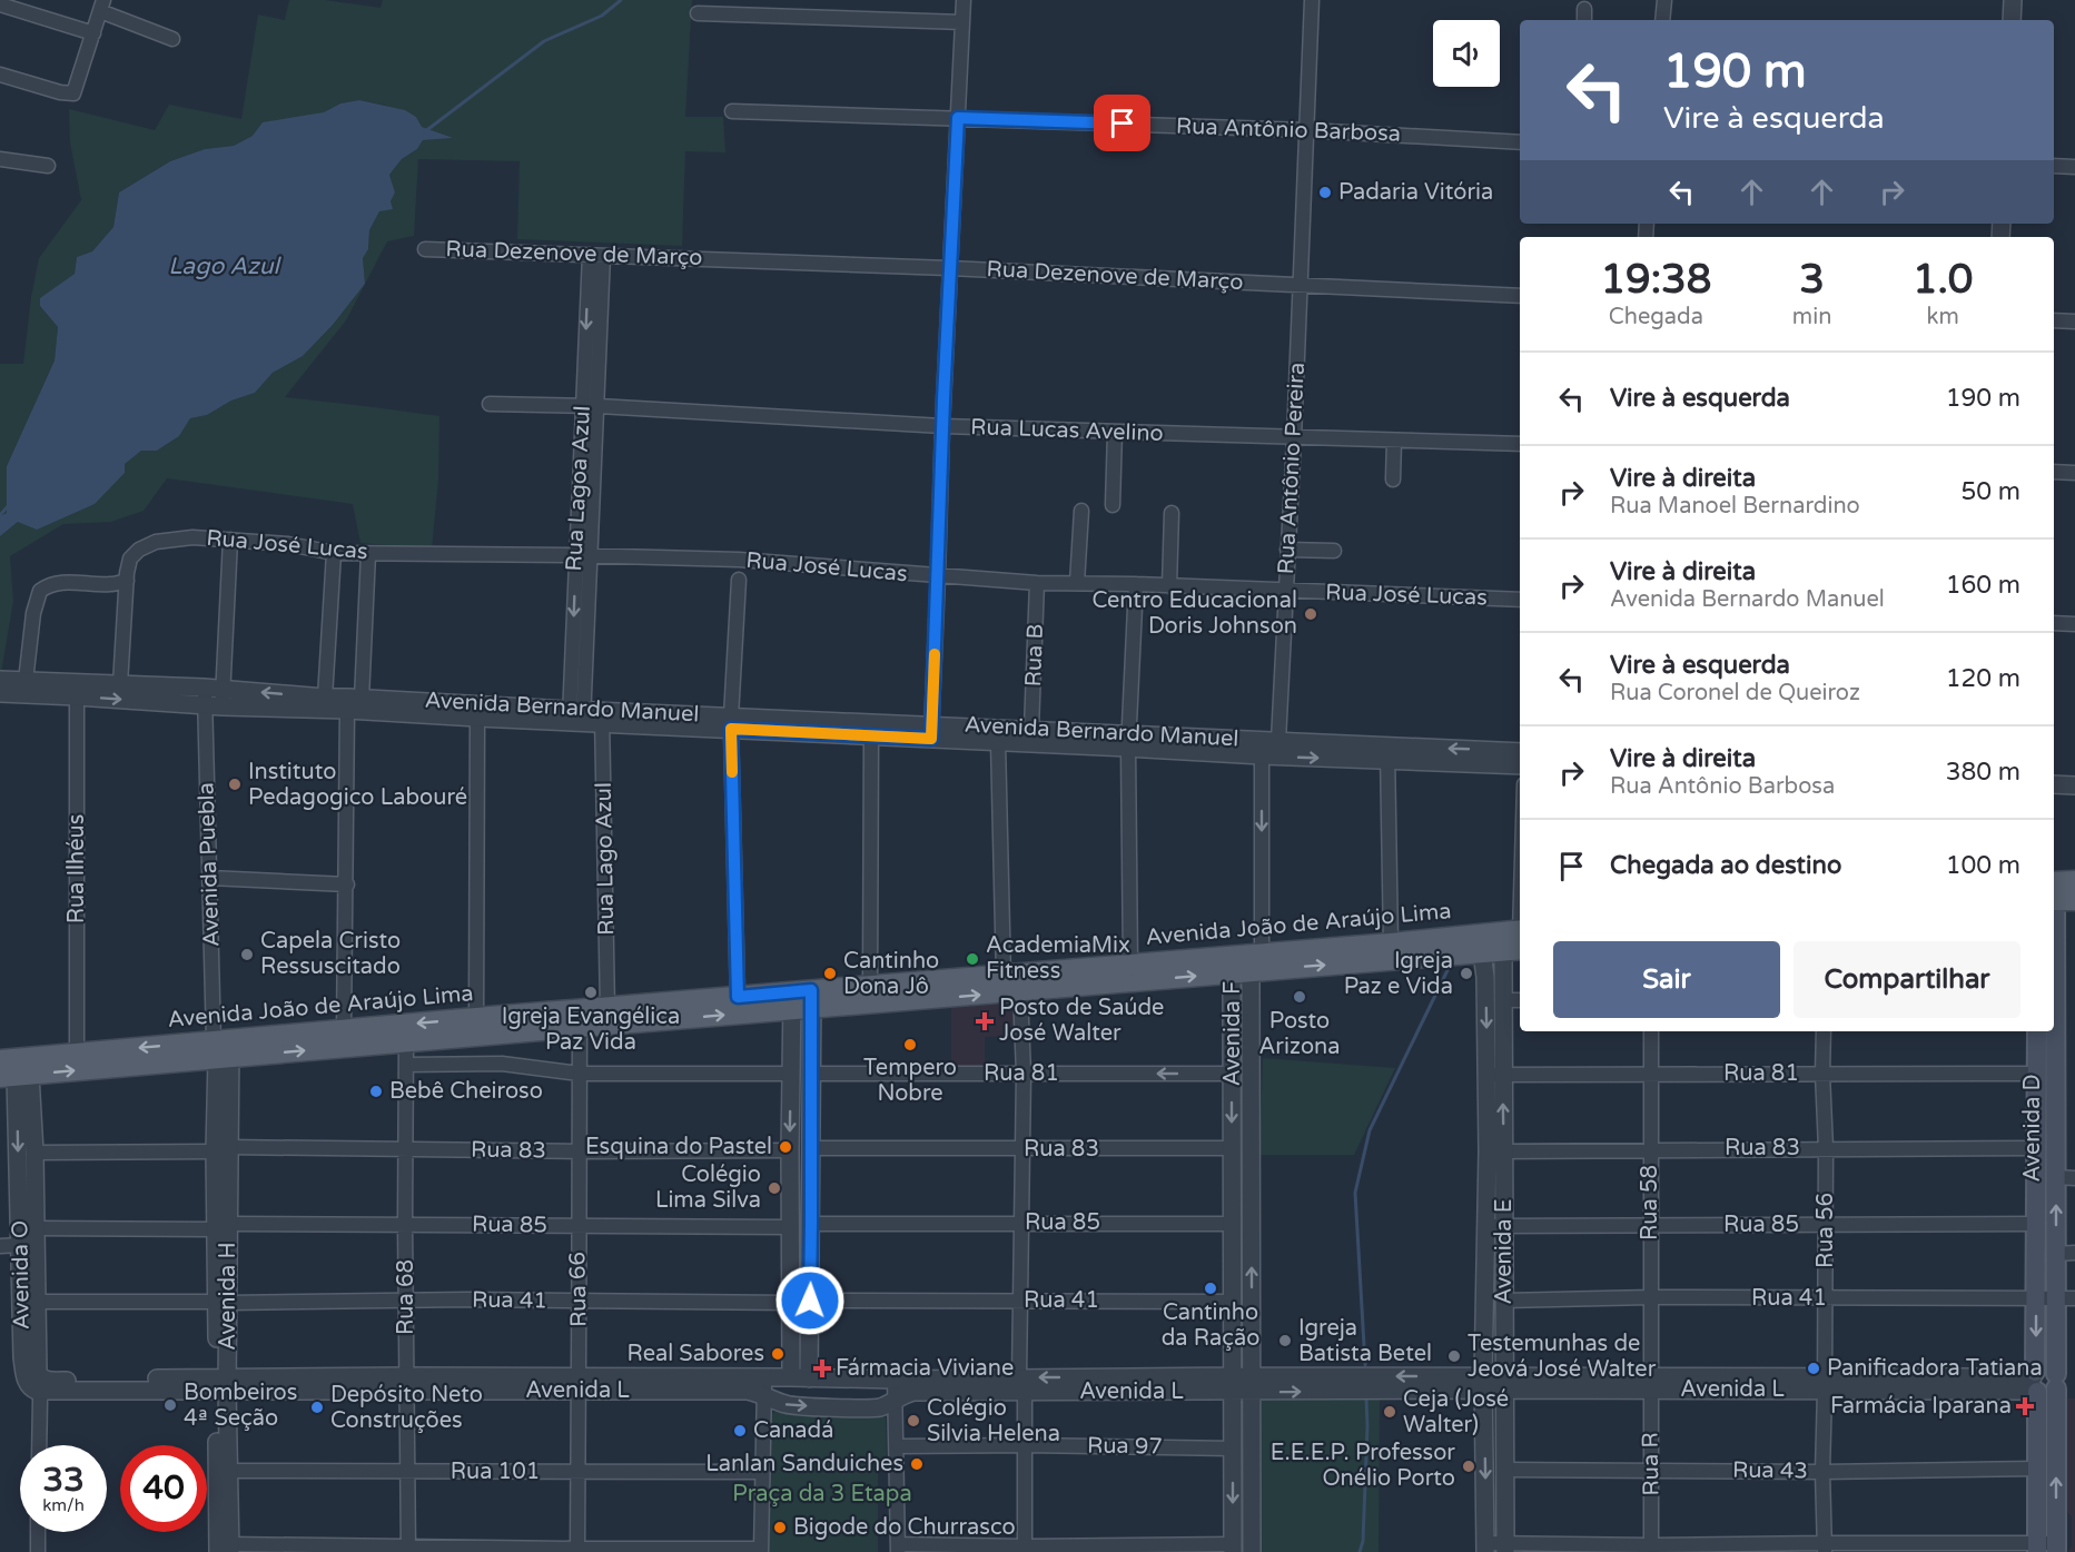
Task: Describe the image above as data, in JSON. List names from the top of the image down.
{
  "streets": {
    "main road": ["Avenida João de Araújo Lima", "Avenida D"],
    "street": [
      "Rua Antônio Barbosa",
      "Rua Dezenove de Março",
      "Rua Lucas Avelino",
      "Rua Antônio Pereira",
      "Rua Lagoa Azul",
      "Rua José Lucas",
      "Rua B",
      "Avenida Bernardo Manuel",
      "Rua Lago Azul",
      "Avenida Puebla",
      "Rua Ilhéus",
      "Avenida F",
      "Rua 81",
      "Rua 83",
      "Rua 58",
      "Rua 85",
      "Rua 56",
      "Avenida E",
      "Avenida O",
      "Rua 66",
      "Avenida H",
      "Rua 68",
      "Rua 41",
      "Avenida L",
      "Rua 97",
      "Rua R",
      "Rua 43",
      "Rua 101"
    ]
  },
  "crossings": [
    ["Rua Antônio Barbosa", "Rua Antônio Pereira"],
    ["Rua Dezenove de Março", "Rua Antônio Pereira"],
    ["Rua Dezenove de Março", "Rua Lagoa Azul"],
    ["Rua Lucas Avelino", "Rua Antônio Pereira"],
    ["Rua Lucas Avelino", "Rua Lagoa Azul"],
    ["Rua Antônio Pereira", "Rua José Lucas"],
    ["Rua Antônio Pereira", "Avenida Bernardo Manuel"],
    ["Rua Lagoa Azul", "Rua José Lucas"],
    ["Rua Lagoa Azul", "Avenida Bernardo Manuel"],
    ["Rua José Lucas", "Rua B"],
    ["Rua B", "Avenida Bernardo Manuel"],
    ["Avenida Bernardo Manuel", "Rua Lago Azul"],
    ["Avenida Bernardo Manuel", "Avenida Puebla"],
    ["Avenida Bernardo Manuel", "Rua Ilhéus"],
    ["Rua Lago Azul", "Avenida João de Araújo Lima"],
    ["Avenida Puebla", "Avenida João de Araújo Lima"],
    ["Avenida Puebla", "Avenida H"],
    ["Rua Ilhéus", "Avenida João de Araújo Lima"],
    ["Avenida João de Araújo Lima", "Avenida F"],
    ["Avenida João de Araújo Lima", "Avenida E"],
    ["Avenida João de Araújo Lima", "Avenida O"],
    ["Avenida João de Araújo Lima", "Rua 66"],
    ["Avenida João de Araújo Lima", "Avenida H"],
    ["Avenida João de Araújo Lima", "Rua 68"],
    ["Avenida F", "Rua 81"],
    ["Avenida F", "Rua 83"],
    ["Avenida F", "Rua 85"],
    ["Avenida F", "Rua 41"],
    ["Avenida F", "Avenida L"],
    ["Avenida F", "Rua 97"],
    ["Rua 81", "Avenida D"],
    ["Rua 81", "Rua 58"],
    ["Rua 81", "Rua 56"],
    ["Rua 81", "Avenida E"],
    ["Avenida D", "Rua 83"],
    ["Avenida D", "Rua 85"],
    ["Avenida D", "Rua 41"],
    ["Avenida D", "Avenida L"],
    ["Avenida D", "Rua 43"],
    ["Rua 83", "Rua 58"],
    ["Rua 83", "Rua 56"],
    ["Rua 83", "Avenida E"],
    ["Rua 83", "Avenida O"],
    ["Rua 83", "Rua 66"],
    ["Rua 83", "Avenida H"],
    ["Rua 83", "Rua 68"],
    ["Rua 58", "Rua 85"],
    ["Rua 58", "Rua 41"],
    ["Rua 58", "Avenida L"],
    ["Rua 58", "Rua R"],
    ["Rua 85", "Rua 56"],
    ["Rua 85", "Avenida E"],
    ["Rua 85", "Avenida O"],
    ["Rua 85", "Rua 66"],
    ["Rua 85", "Avenida H"],
    ["Rua 85", "Rua 68"],
    ["Rua 56", "Rua 41"],
    ["Rua 56", "Avenida L"],
    ["Rua 56", "Rua 43"],
    ["Avenida E", "Rua 41"],
    ["Avenida E", "Avenida L"],
    ["Avenida E", "Rua 43"],
    ["Avenida O", "Rua 41"],
    ["Avenida O", "Avenida L"],
    ["Rua 66", "Rua 41"],
    ["Rua 66", "Avenida L"],
    ["Rua 66", "Rua 101"],
    ["Avenida H", "Rua 41"],
    ["Avenida H", "Avenida L"],
    ["Avenida H", "Rua 101"],
    ["Rua 68", "Rua 41"],
    ["Rua 68", "Avenida L"],
    ["Rua 68", "Rua 101"],
    ["Avenida L", "Rua R"],
    ["Rua R", "Rua 43"]
  ],
  "water": ["Lago Azul"],
  "parks": ["Praça da 3 Etapa"],
  "places": {
    "other": [
      "Padaria Vitória",
      "Centro Educacional Doris Johnson",
      "Instituto Pedagogico Labouré",
      "Capela Cristo Ressuscitado",
      "AcademiaMix Fitness",
      "Cantinho Dona Jô",
      "Igreja Paz e Vida",
      "Igreja Evangélica Paz Vida",
      "Posto Arizona",
      "Tempero Nobre",
      "Bebê Cheiroso",
      "Esquina do Pastel",
      "Colégio Lima Silva",
      "Cantinho da Ração",
      "Igreja Batista Betel",
      "Real Sabores",
      "Testemunhas de Jeová José Walter",
      "Panificadora Tatiana",
      "Bombeiros 4ª Seção",
      "Depósito Neto Construções",
      "Ceja (José Walter)",
      "Colégio Silvia Helena",
      "Canadá",
      "Lanlan Sanduiches",
      "E.E.E.P. Professor Onélio Porto",
      "Bigode do Churrasco"
    ],
    "health": ["Posto de Saúde José Walter", "Fármacia Viviane", "Farmácia Iparana"]
  },
  "page": {
    "turn": ["190 m", "Vire à esquerda"],
    "eta": [
      "19:38",
      "Chegada",
      "3",
      "min",
      "1.0",
      "km"
    ],
    "list": [
      {
        "name": "Vire à esquerda",
        "value": "190 m"
      },
      {
        "name": "Vire à direita",
        "note": "Rua Manoel Bernardino",
        "value": "50 m"
      },
      {
        "name": "Vire à direita",
        "note": "Avenida Bernardo Manuel",
        "value": "160 m"
      },
      {
        "name": "Vire à esquerda",
        "note": "Rua Coronel de Queiroz",
        "value": "120 m"
      },
      {
        "name": "Vire à direita",
        "note": "Rua Antônio Barbosa",
        "value": "380 m"
      },
      {
        "name": "Chegada ao destino",
        "value": "100 m"
      }
    ],
    "buttons": ["Sair", "Compartilhar"],
    "speed": "33 km/h",
    "limit": "40"
  }
}
